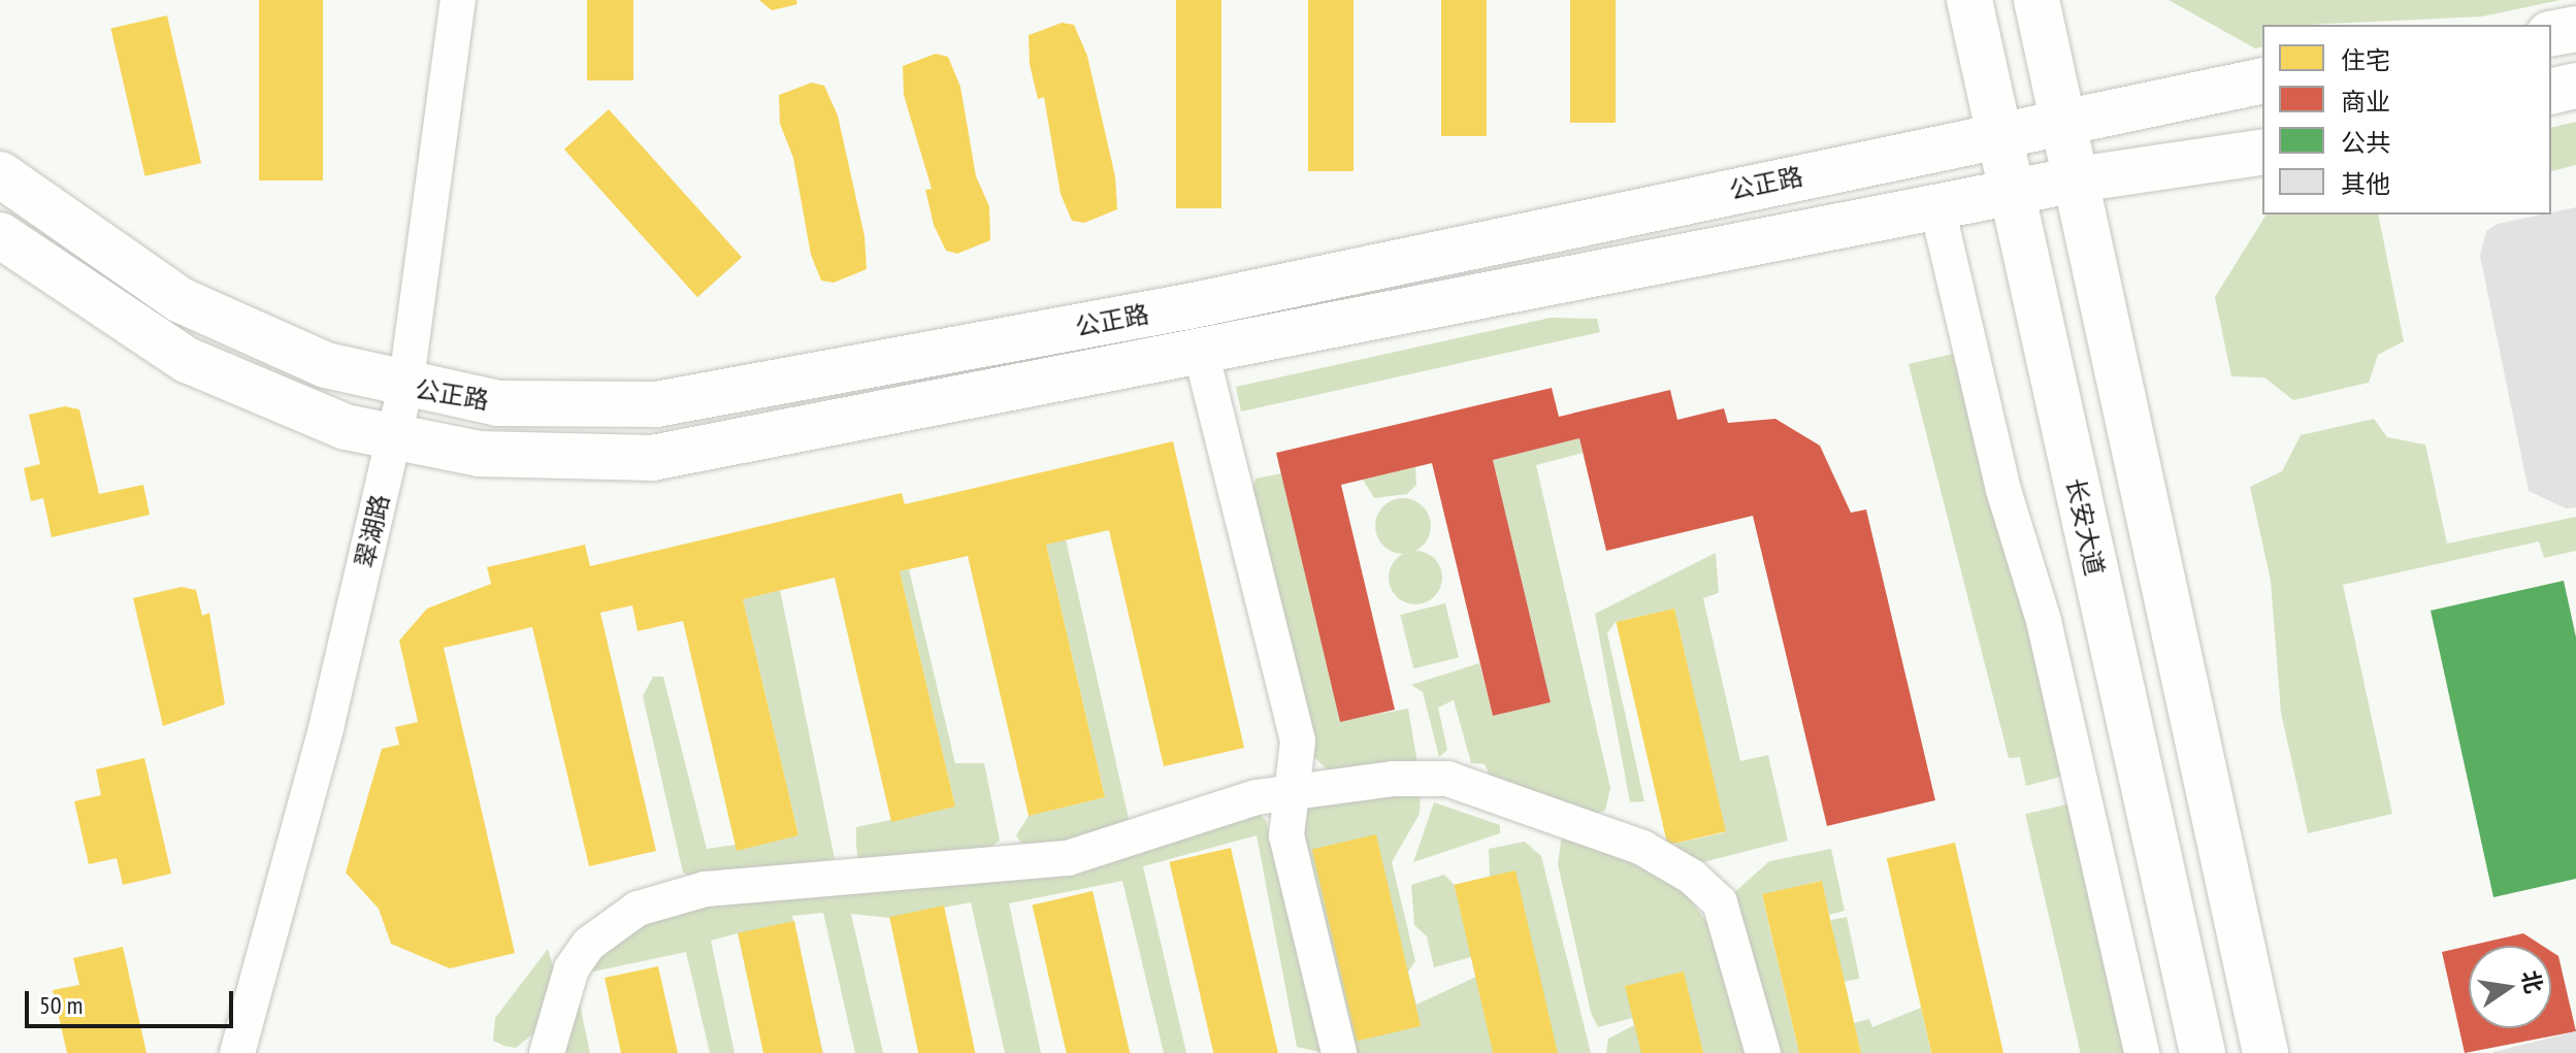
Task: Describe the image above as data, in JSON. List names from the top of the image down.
{
  "streets": {
    "main road": ["公正路", "长安大道"],
    "street": ["翠湖路"]
  },
  "crossings": [
    ["公正路", "长安大道"],
    ["公正路", "翠湖路"]
  ],
  "legend": [
    "住宅",
    "商业",
    "公共",
    "其他"
  ],
  "scale_bar": "50 m",
  "north": "right"
}
